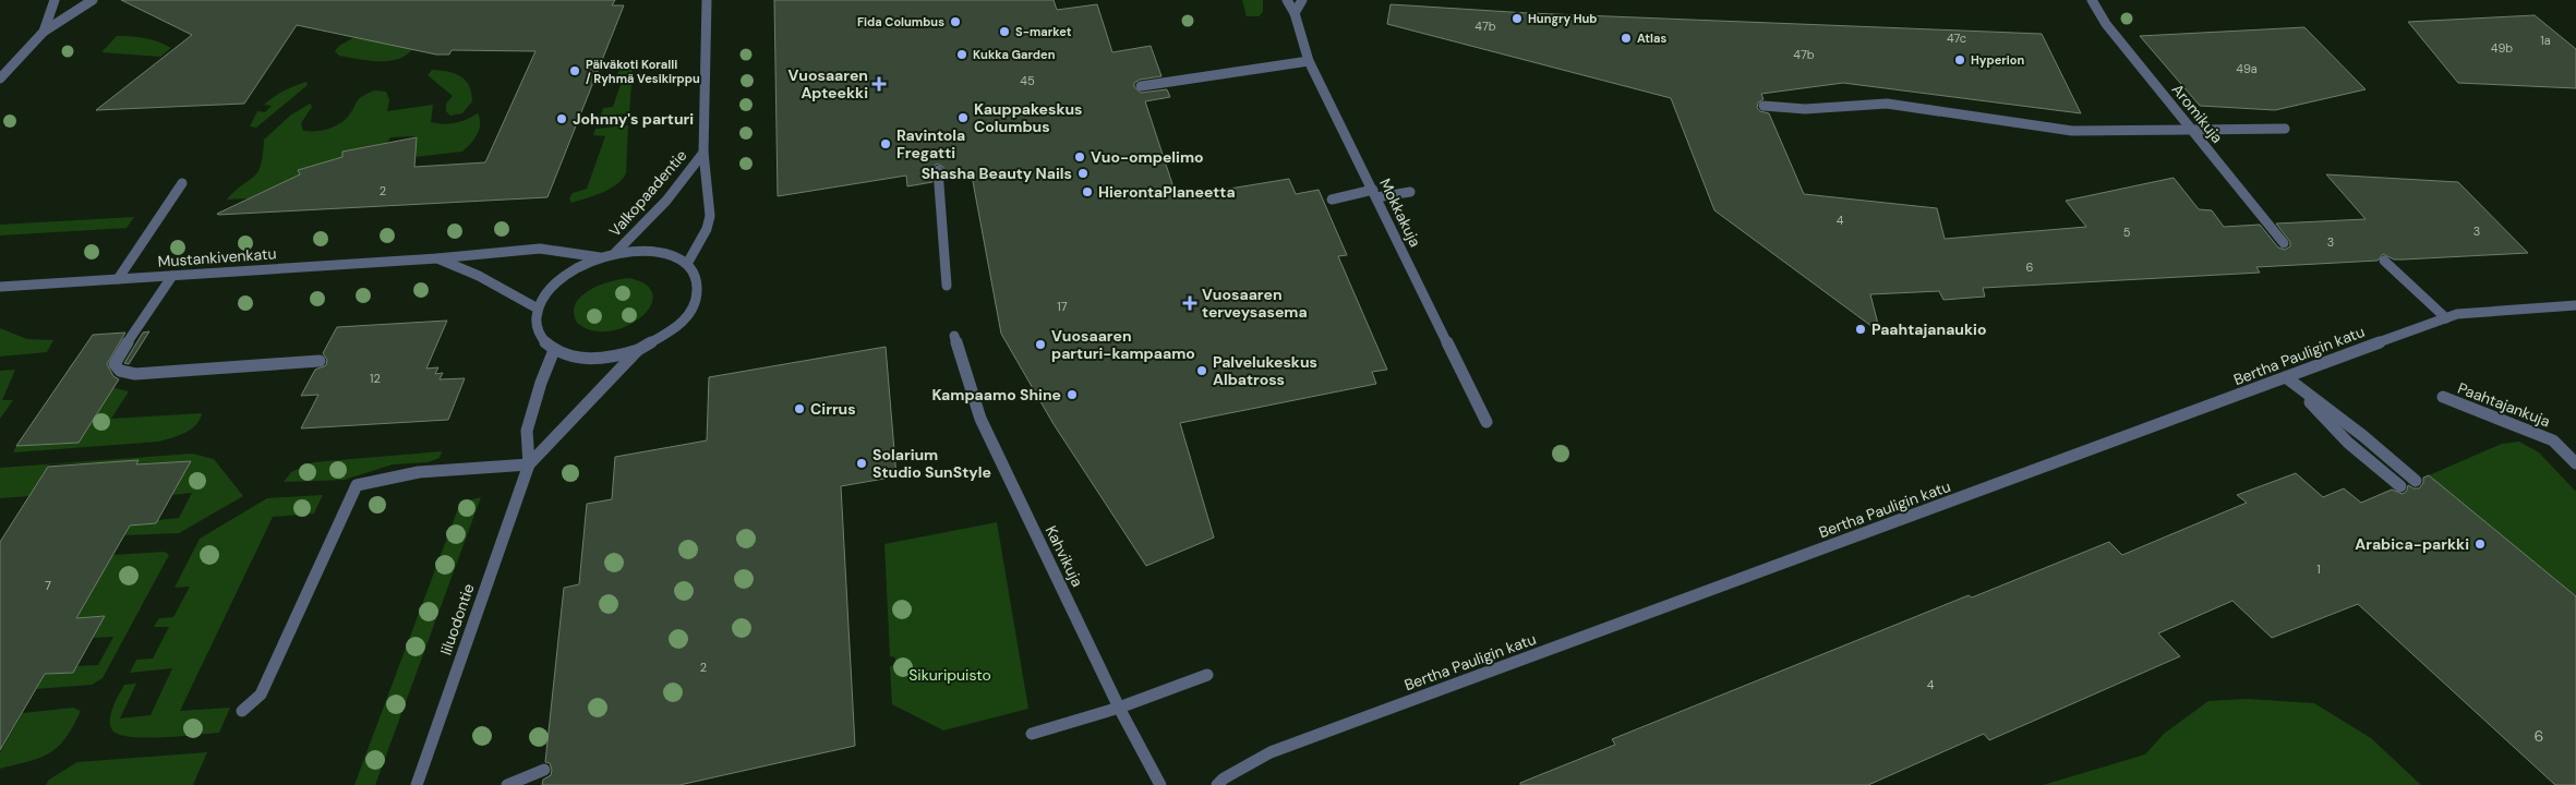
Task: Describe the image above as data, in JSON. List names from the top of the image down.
{
  "streets": {
    "street": [
      "Aromikuja",
      "Valkopaadentie",
      "Mokkakuja",
      "Mustankivenkatu",
      "Bertha Pauligin katu",
      "Paahtajankuja",
      "Kahvikuja",
      "Iiluodontie"
    ]
  },
  "crossings": [
    ["Valkopaadentie", "Mustankivenkatu"],
    ["Valkopaadentie", "Iiluodontie"],
    ["Mustankivenkatu", "Iiluodontie"]
  ],
  "parks": ["Sikuripuisto"],
  "places": {
    "other": [
      "Hungry Hub",
      "Fida Columbus",
      "S-market",
      "Atlas",
      "Kukka Garden",
      "Hyperion",
      "Päiväkoti Koralli / Ryhmä Vesikirppu",
      "Kauppakeskus Columbus",
      "Johnny's parturi",
      "Ravintola Fregatti",
      "Vuo-ompelimo",
      "Shasha Beauty Nails",
      "HierontaPlaneetta",
      "Paahtajanaukio",
      "Vuosaaren parturi-kampaamo",
      "Palvelukeskus Albatross",
      "Kampaamo Shine",
      "Cirrus",
      "Solarium Studio SunStyle",
      "Arabica-parkki"
    ],
    "health": ["Vuosaaren Apteekki", "Vuosaaren terveysasema"]
  },
  "house_numbers": [
    "47b",
    "47c",
    "1a",
    "49b",
    "47b",
    "49a",
    "45",
    "2",
    "4",
    "3",
    "5",
    "3",
    "6",
    "17",
    "12",
    "1",
    "7",
    "2",
    "4",
    "6"
  ]
}
